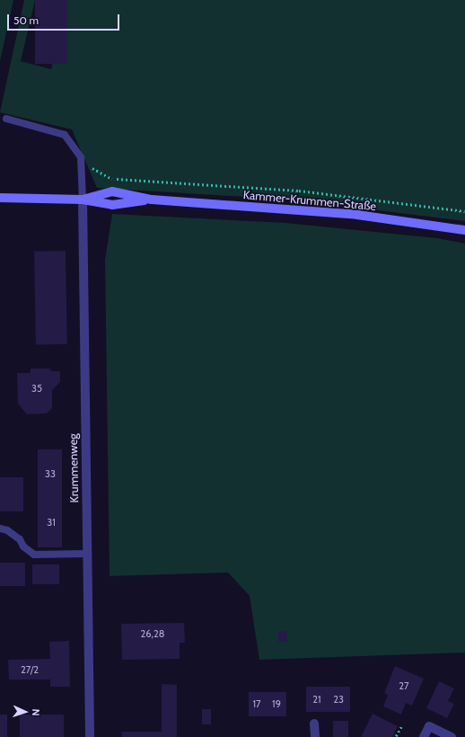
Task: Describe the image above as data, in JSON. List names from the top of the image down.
{
  "streets": {
    "street": ["Kammer-Krummen-Straße", "Krummenweg"]
  },
  "crossings": [
    ["Kammer-Krummen-Straße", "Krummenweg"]
  ],
  "house_numbers": [
    "35",
    "33",
    "31",
    "26,28",
    "27/2",
    "27",
    "21",
    "23",
    "17",
    "19"
  ],
  "scale_bar": "50 m",
  "north": "right"
}
